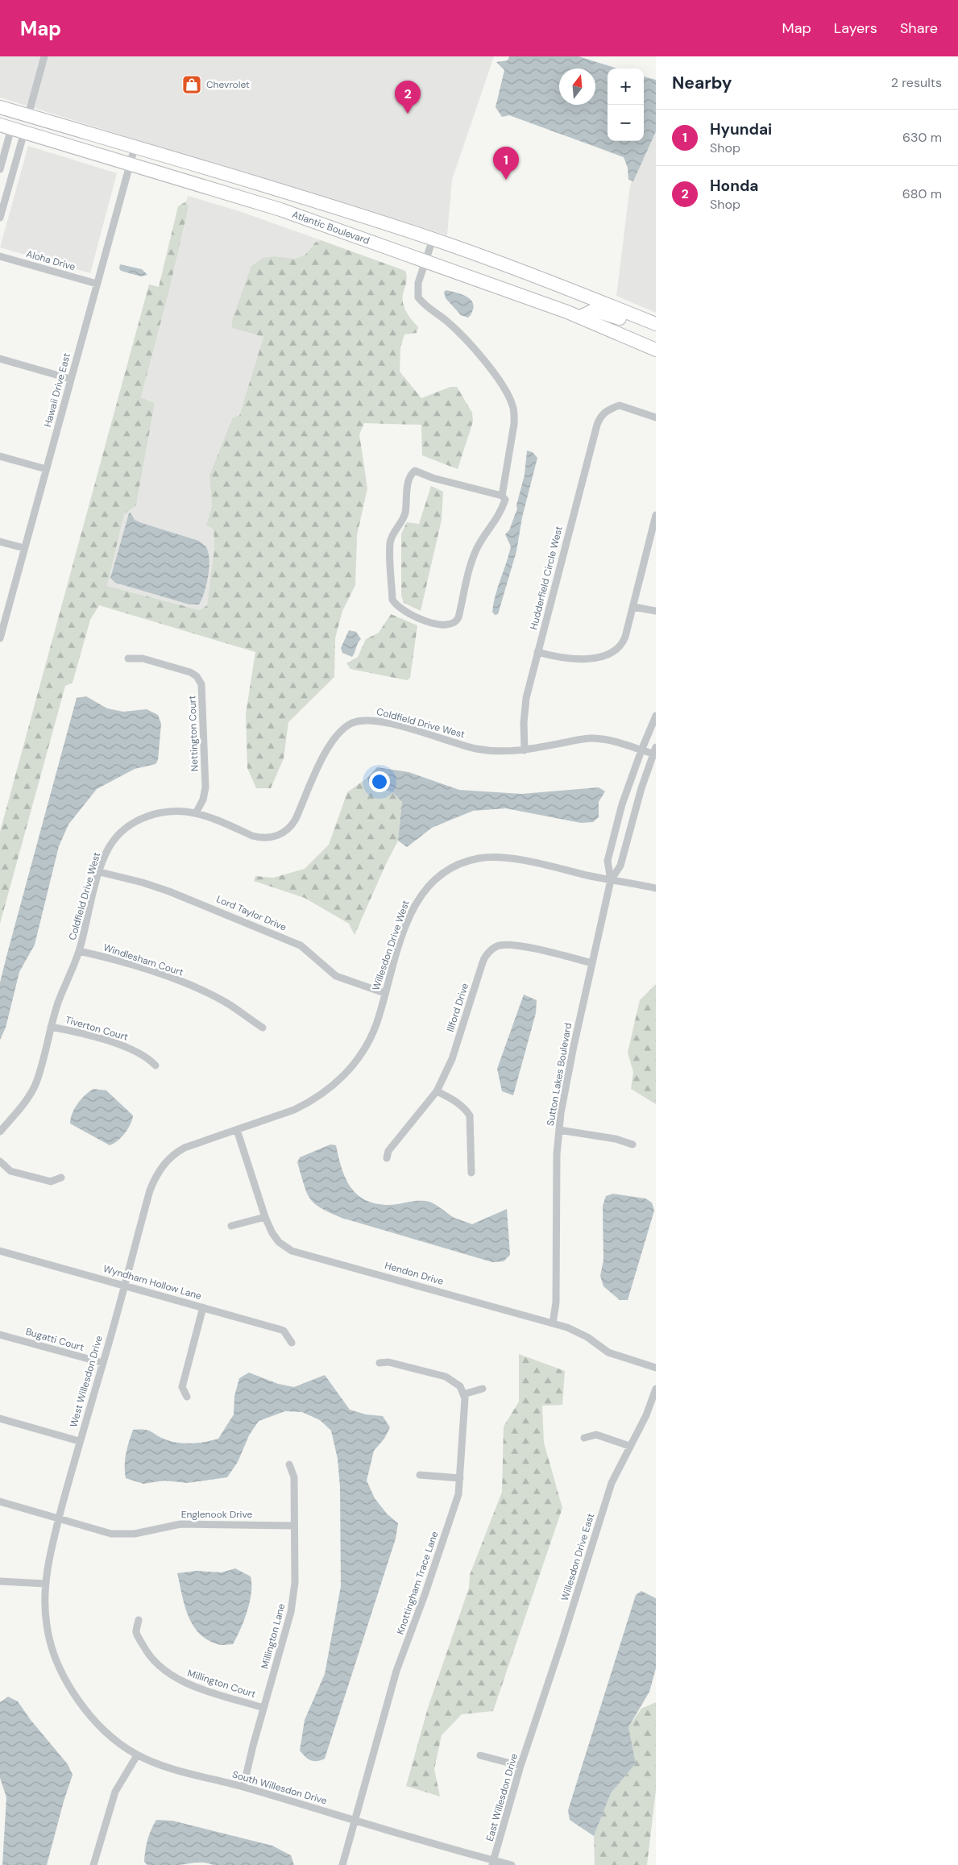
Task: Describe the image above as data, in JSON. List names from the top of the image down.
{
  "streets": {
    "highway": ["Atlantic Boulevard"],
    "street": [
      "Aloha Drive",
      "Hawaii Drive East",
      "Hudderfield Circle West",
      "Coldfield Drive West",
      "Nettington Court",
      "Lord Taylor Drive",
      "Willesdon Drive West",
      "Windlesham Court",
      "Illford Drive",
      "Tiverton Court",
      "Sutton Lakes Boulevard",
      "Hendon Drive",
      "Wyndham Hollow Lane",
      "Bugatti Court",
      "West Willesdon Drive",
      "Englenook Drive",
      "Willesdon Drive East",
      "Knottingham Trace Lane",
      "Millington Lane",
      "Millington Court",
      "South Willesdon Drive",
      "East Willesdon Drive"
    ]
  },
  "crossings": [
    ["Atlantic Boulevard", "Hawaii Drive East"],
    ["Aloha Drive", "Hawaii Drive East"],
    ["Hudderfield Circle West", "Coldfield Drive West"],
    ["Coldfield Drive West", "Nettington Court"],
    ["Coldfield Drive West", "Lord Taylor Drive"],
    ["Coldfield Drive West", "Windlesham Court"],
    ["Coldfield Drive West", "Tiverton Court"],
    ["Coldfield Drive West", "Sutton Lakes Boulevard"],
    ["Lord Taylor Drive", "Willesdon Drive West"],
    ["Willesdon Drive West", "Sutton Lakes Boulevard"],
    ["Willesdon Drive West", "Hendon Drive"],
    ["Willesdon Drive West", "West Willesdon Drive"],
    ["Illford Drive", "Sutton Lakes Boulevard"],
    ["Sutton Lakes Boulevard", "Hendon Drive"],
    ["Hendon Drive", "West Willesdon Drive"],
    ["Wyndham Hollow Lane", "West Willesdon Drive"],
    ["Bugatti Court", "West Willesdon Drive"],
    ["West Willesdon Drive", "Englenook Drive"],
    ["West Willesdon Drive", "South Willesdon Drive"],
    ["Englenook Drive", "Millington Lane"],
    ["Willesdon Drive East", "East Willesdon Drive"],
    ["Knottingham Trace Lane", "South Willesdon Drive"],
    ["Millington Lane", "Millington Court"],
    ["Millington Lane", "South Willesdon Drive"],
    ["South Willesdon Drive", "East Willesdon Drive"]
  ],
  "places": {
    "shop": ["Chevrolet"]
  },
  "north": "top",
  "page": {
    "header": "Map",
    "nav": ["Map", "Layers", "Share"],
    "heading": ["Nearby", "2 results"],
    "map_buttons": ["+", "−"],
    "pins": ["2", "1"],
    "list": [
      {
        "mark": "1",
        "name": "Hyundai",
        "note": "Shop",
        "value": "630 m"
      },
      {
        "mark": "2",
        "name": "Honda",
        "note": "Shop",
        "value": "680 m"
      }
    ]
  }
}
